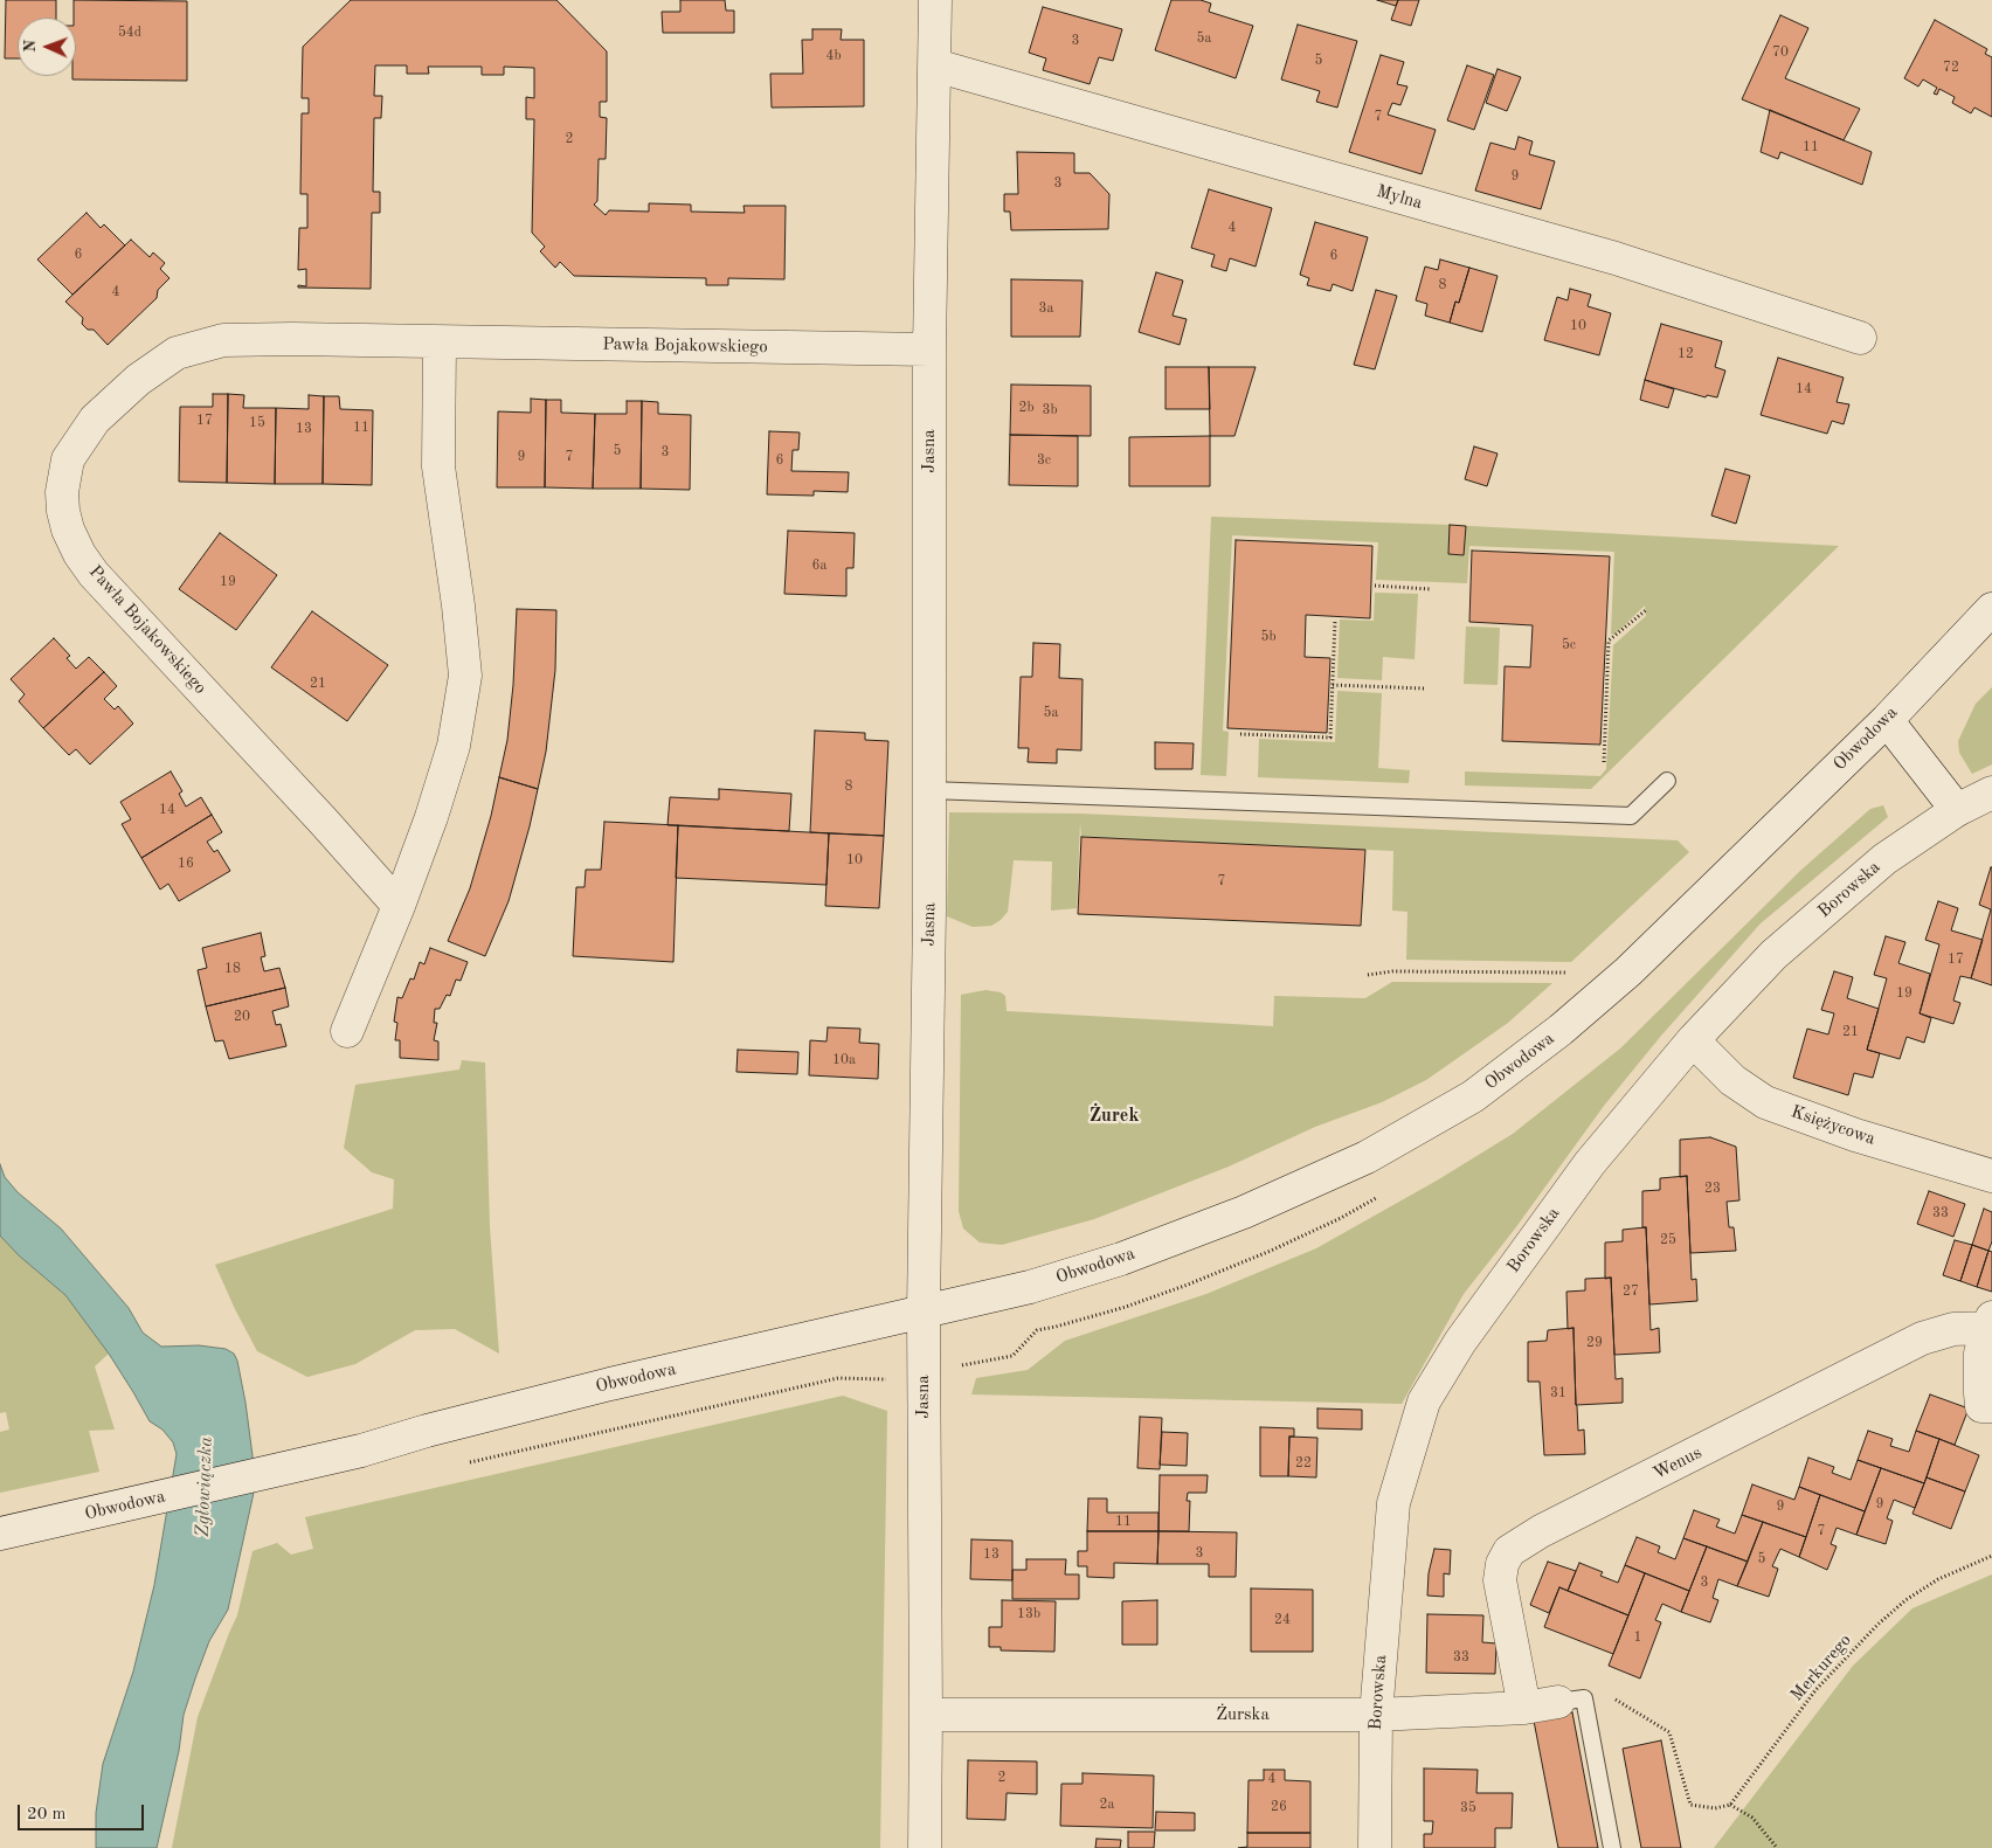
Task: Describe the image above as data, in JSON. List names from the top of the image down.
{
  "streets": {
    "street": [
      "Mylna",
      "Pawła Bojakowskiego",
      "Jasna",
      "Obwodowa",
      "Borowska",
      "Księżycowa",
      "Wenus",
      "Żurska"
    ],
    "path": ["Merkurego"]
  },
  "crossings": [
    ["Mylna", "Jasna"],
    ["Pawła Bojakowskiego", "Jasna"],
    ["Jasna", "Obwodowa"],
    ["Jasna", "Żurska"],
    ["Borowska", "Księżycowa"],
    ["Borowska", "Żurska"],
    ["Wenus", "Żurska"]
  ],
  "districts": ["Żurek"],
  "water": ["Zgłowiączka"],
  "house_numbers": [
    "54d",
    "5a",
    "3",
    "70",
    "4b",
    "5",
    "72",
    "7",
    "2",
    "11",
    "9",
    "3",
    "4",
    "6",
    "6",
    "8",
    "4",
    "3a",
    "10",
    "12",
    "14",
    "2b",
    "3b",
    "17",
    "15",
    "11",
    "13",
    "5",
    "3",
    "9",
    "7",
    "6",
    "3c",
    "6a",
    "19",
    "5b",
    "5c",
    "21",
    "5a",
    "8",
    "14",
    "10",
    "16",
    "7",
    "17",
    "18",
    "19",
    "20",
    "21",
    "10a",
    "23",
    "33",
    "25",
    "27",
    "29",
    "31",
    "22",
    "9",
    "9",
    "11",
    "7",
    "3",
    "13",
    "5",
    "3",
    "13b",
    "24",
    "1",
    "33",
    "2",
    "4",
    "2a",
    "26",
    "35"
  ],
  "scale_bar": "20 m",
  "north": "left"
}
